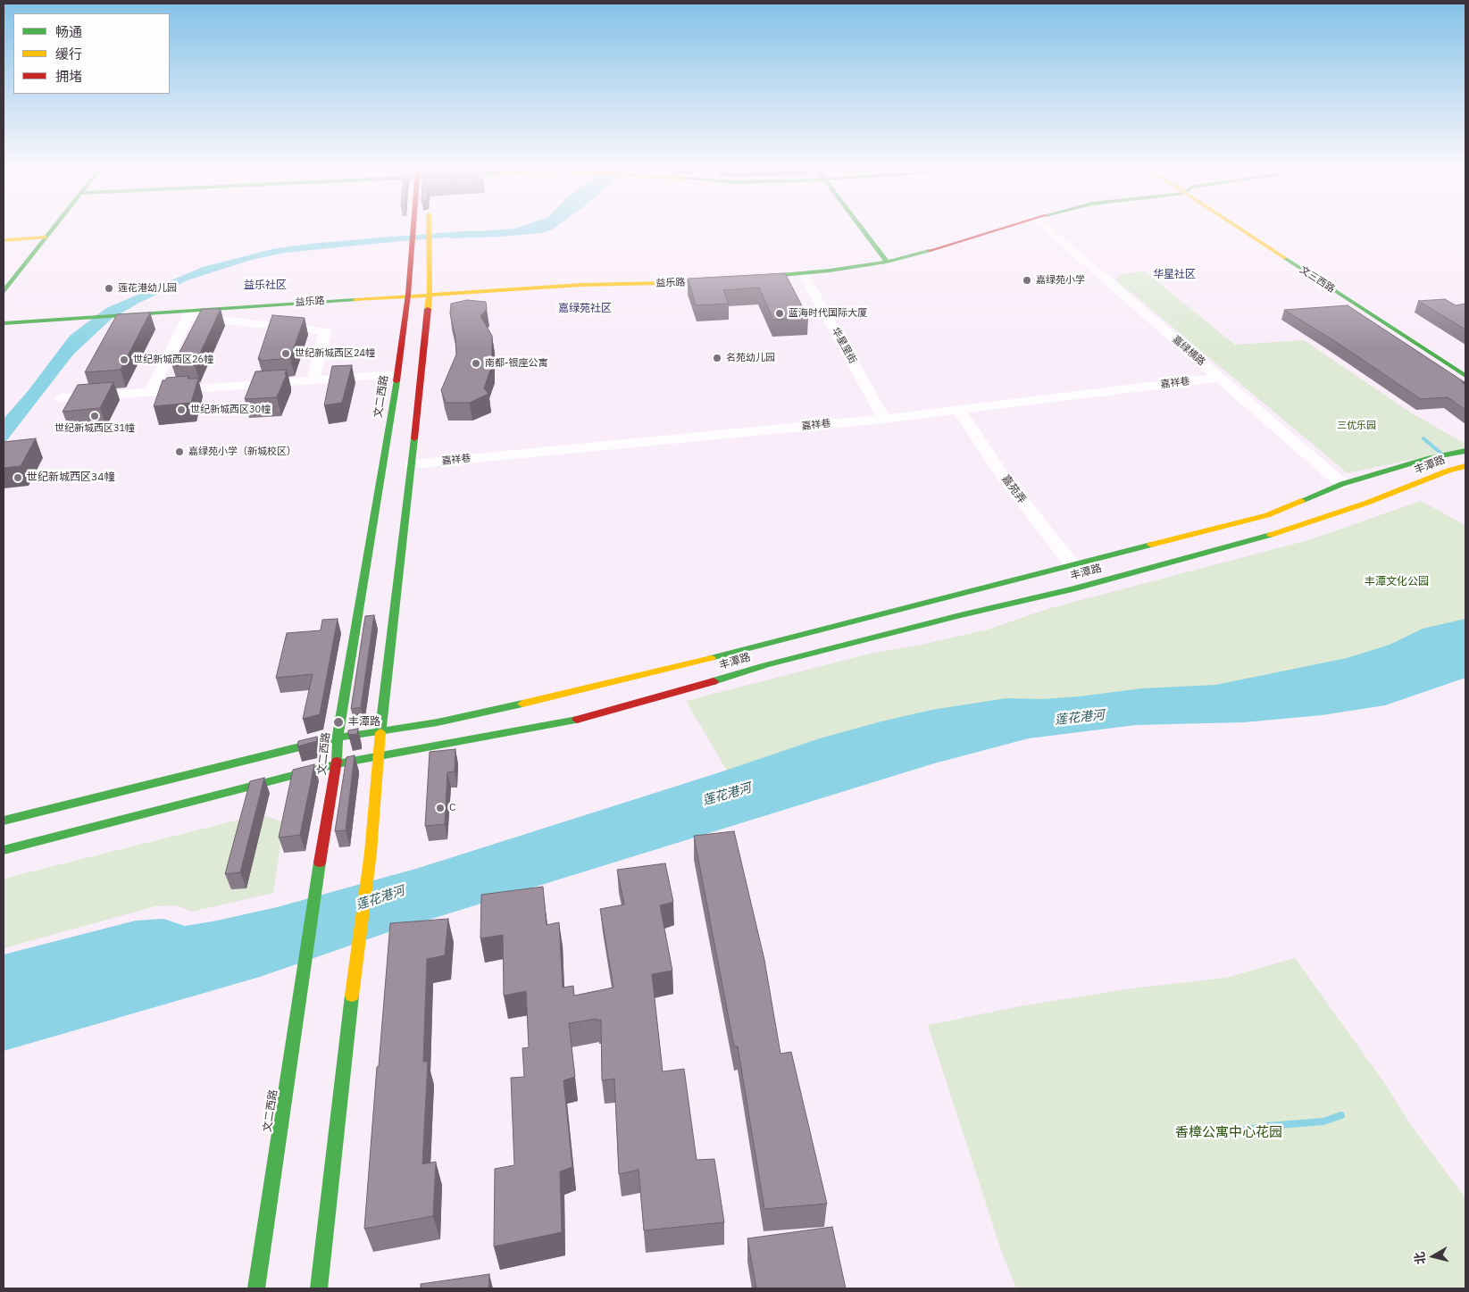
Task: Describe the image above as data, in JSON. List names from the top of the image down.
{
  "streets": {
    "main road": [
      "文三西路",
      "益乐路",
      "文二西路",
      "丰潭路"
    ],
    "street": [
      "华星里街",
      "嘉绿横路",
      "嘉祥巷",
      "嘉苑弄"
    ]
  },
  "crossings": [
    ["益乐路", "华星里街"],
    ["益乐路", "文二西路"],
    ["华星里街", "嘉祥巷"],
    ["嘉绿横路", "嘉祥巷"],
    ["嘉绿横路", "丰潭路"],
    ["嘉祥巷", "嘉苑弄"],
    ["文二西路", "丰潭路"],
    ["丰潭路", "嘉苑弄"]
  ],
  "districts": ["华星社区", "益乐社区", "嘉绿苑社区"],
  "water": ["莲花港河"],
  "parks": ["三优乐园", "丰潭文化公园", "香樟公寓中心花园"],
  "places": [
    "嘉绿苑小学",
    "莲花港幼儿园",
    "蓝海时代国际大厦",
    "世纪新城西区24幢",
    "名苑幼儿园",
    "世纪新城西区26幢",
    "南都-银座公寓",
    "世纪新城西区30幢",
    "世纪新城西区31幢",
    "嘉绿苑小学（新城校区）",
    "世纪新城西区34幢",
    "丰潭路",
    "C"
  ],
  "legend": ["畅通", "缓行", "拥堵"],
  "north": "left"
}
